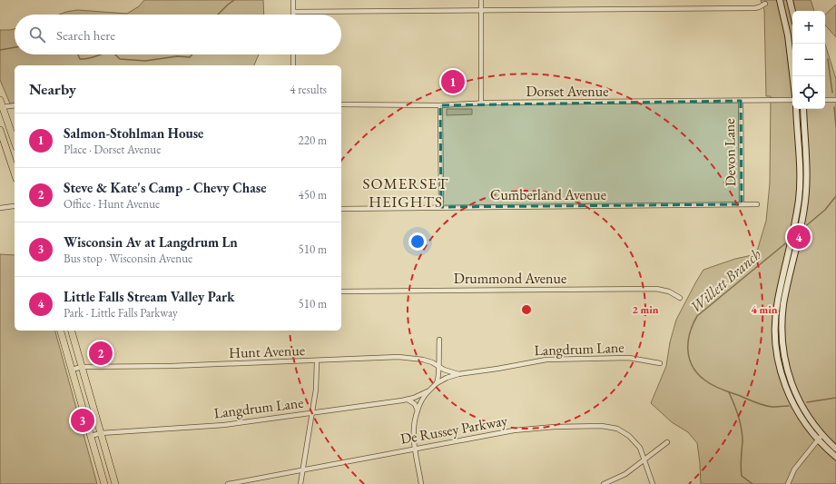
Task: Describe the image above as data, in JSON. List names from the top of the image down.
{
  "streets": {
    "street": [
      "Dorset Avenue",
      "Devon Lane",
      "Cumberland Avenue",
      "Drummond Avenue",
      "Langdrum Lane",
      "Hunt Avenue",
      "De Russey Parkway"
    ]
  },
  "crossings": [
    ["Dorset Avenue", "Devon Lane"],
    ["Devon Lane", "Cumberland Avenue"],
    ["Langdrum Lane", "Hunt Avenue"]
  ],
  "districts": ["SOMERSET HEIGHTS"],
  "water": ["Willett Branch"],
  "page": {
    "map_buttons": ["+", "−"],
    "search": "Search here",
    "heading": ["Nearby", "4 results"],
    "pins": [
      "1",
      "4",
      "2",
      "3"
    ],
    "list": [
      {
        "mark": "1",
        "name": "Salmon-Stohlman House",
        "note": "Place · Dorset Avenue",
        "value": "220 m"
      },
      {
        "mark": "2",
        "name": "Steve & Kate's Camp - Chevy Chase",
        "note": "Office · Hunt Avenue",
        "value": "450 m"
      },
      {
        "mark": "3",
        "name": "Wisconsin Av at Langdrum Ln",
        "note": "Bus stop · Wisconsin Avenue",
        "value": "510 m"
      },
      {
        "mark": "4",
        "name": "Little Falls Stream Valley Park",
        "note": "Park · Little Falls Parkway",
        "value": "510 m"
      }
    ]
  },
  "rings": ["2 min", "4 min"]
}
